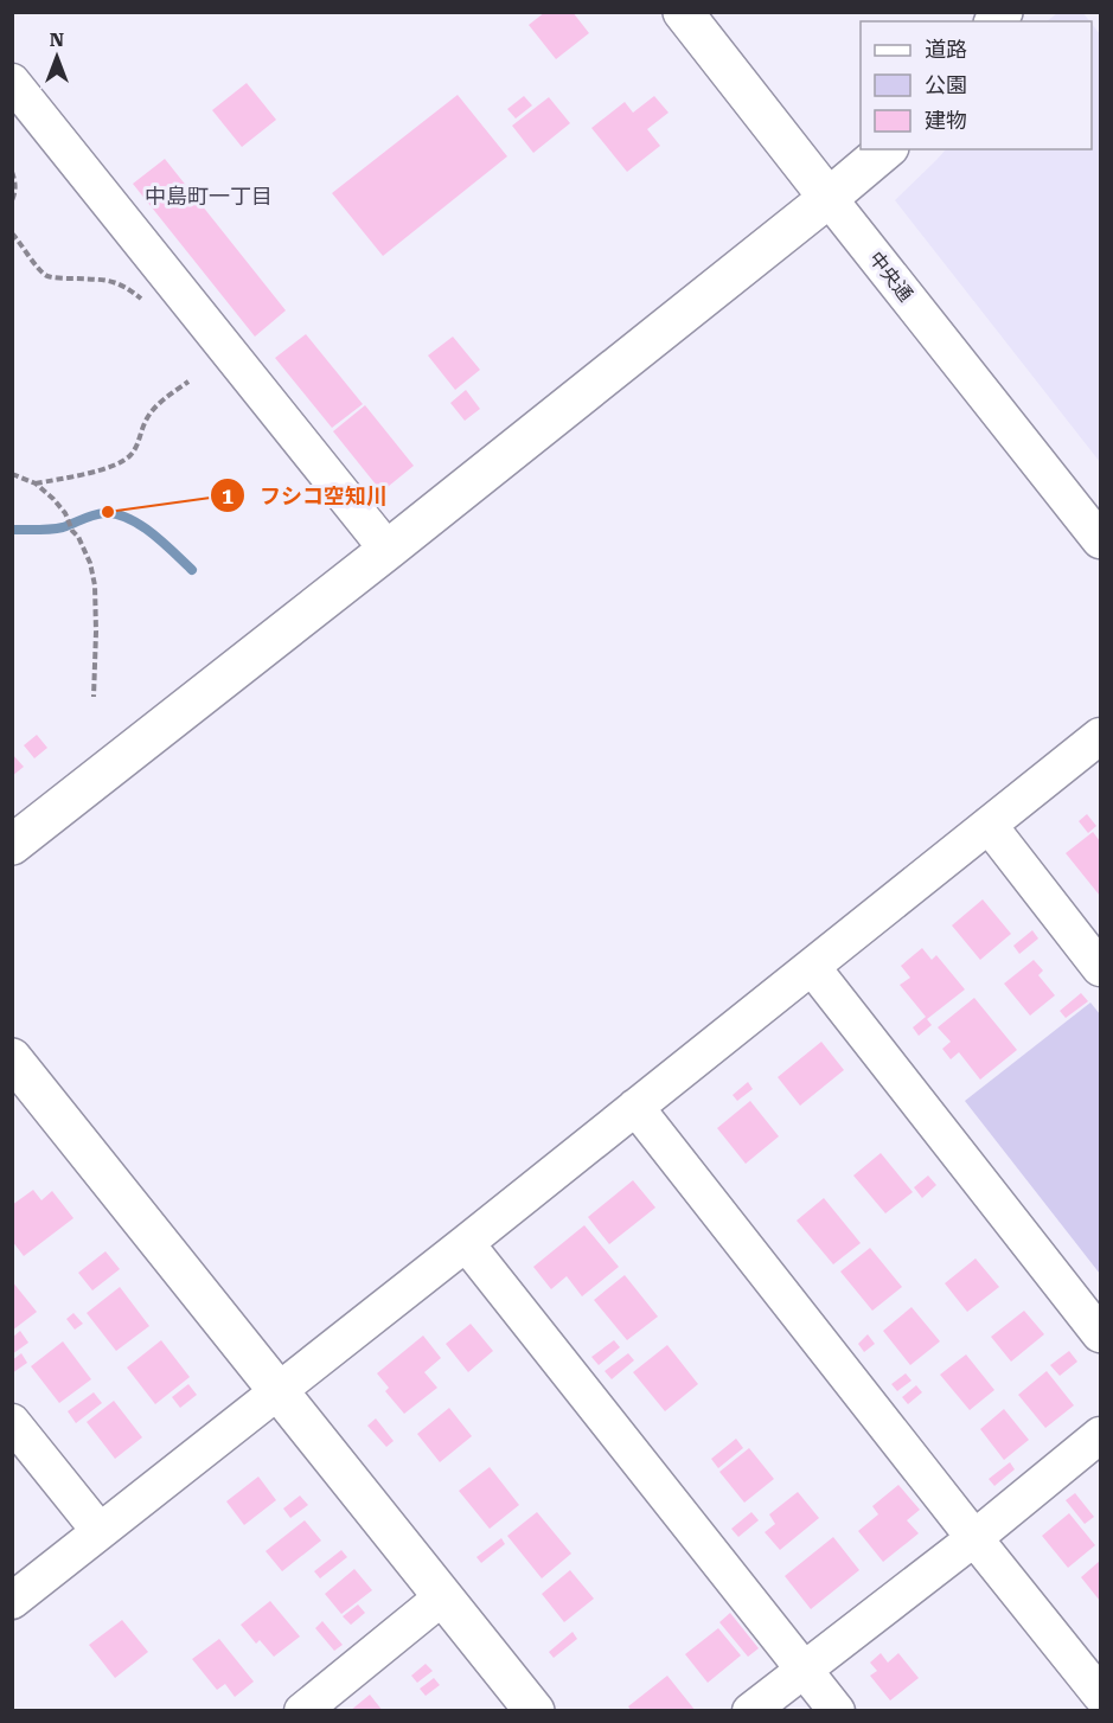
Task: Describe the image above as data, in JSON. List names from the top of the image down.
{
  "streets": {
    "street": ["中央通"]
  },
  "districts": ["中島町一丁目"],
  "places": ["フシコ空知川"],
  "legend": ["道路", "公園", "建物"],
  "north": "top"
}
